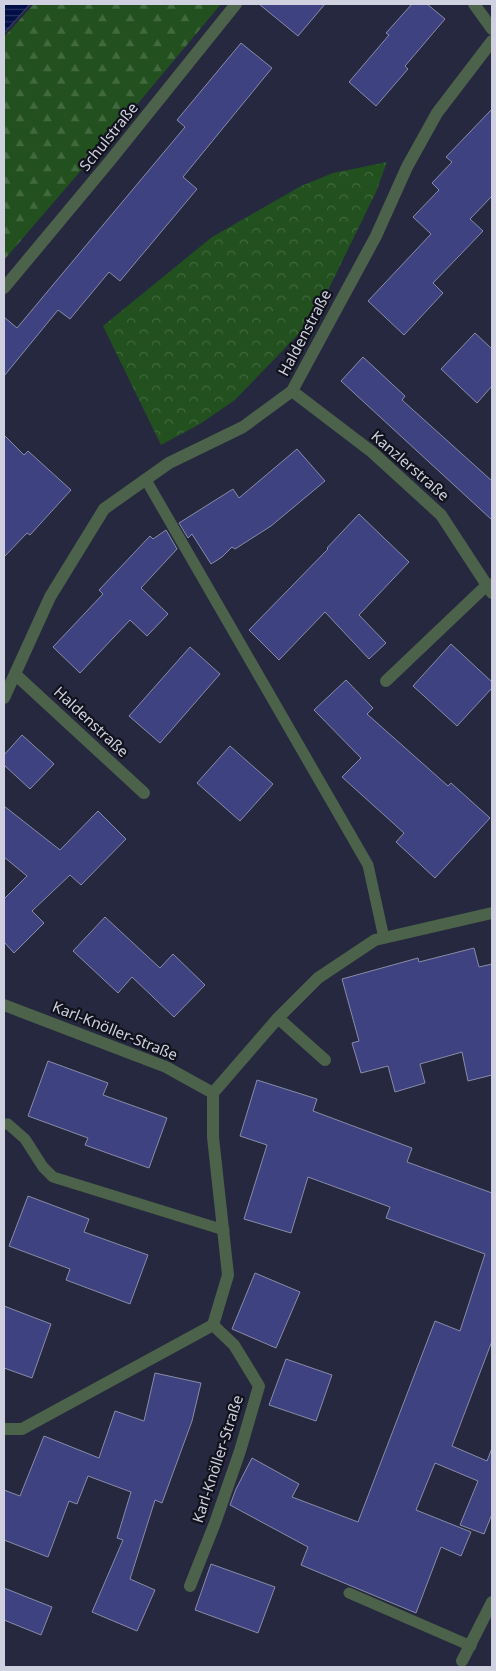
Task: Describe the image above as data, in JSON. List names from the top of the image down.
{
  "streets": {
    "street": [
      "Schulstraße",
      "Haldenstraße",
      "Kanzlerstraße",
      "Karl-Knöller-Straße"
    ]
  },
  "crossings": [
    ["Haldenstraße", "Kanzlerstraße"]
  ]
}
